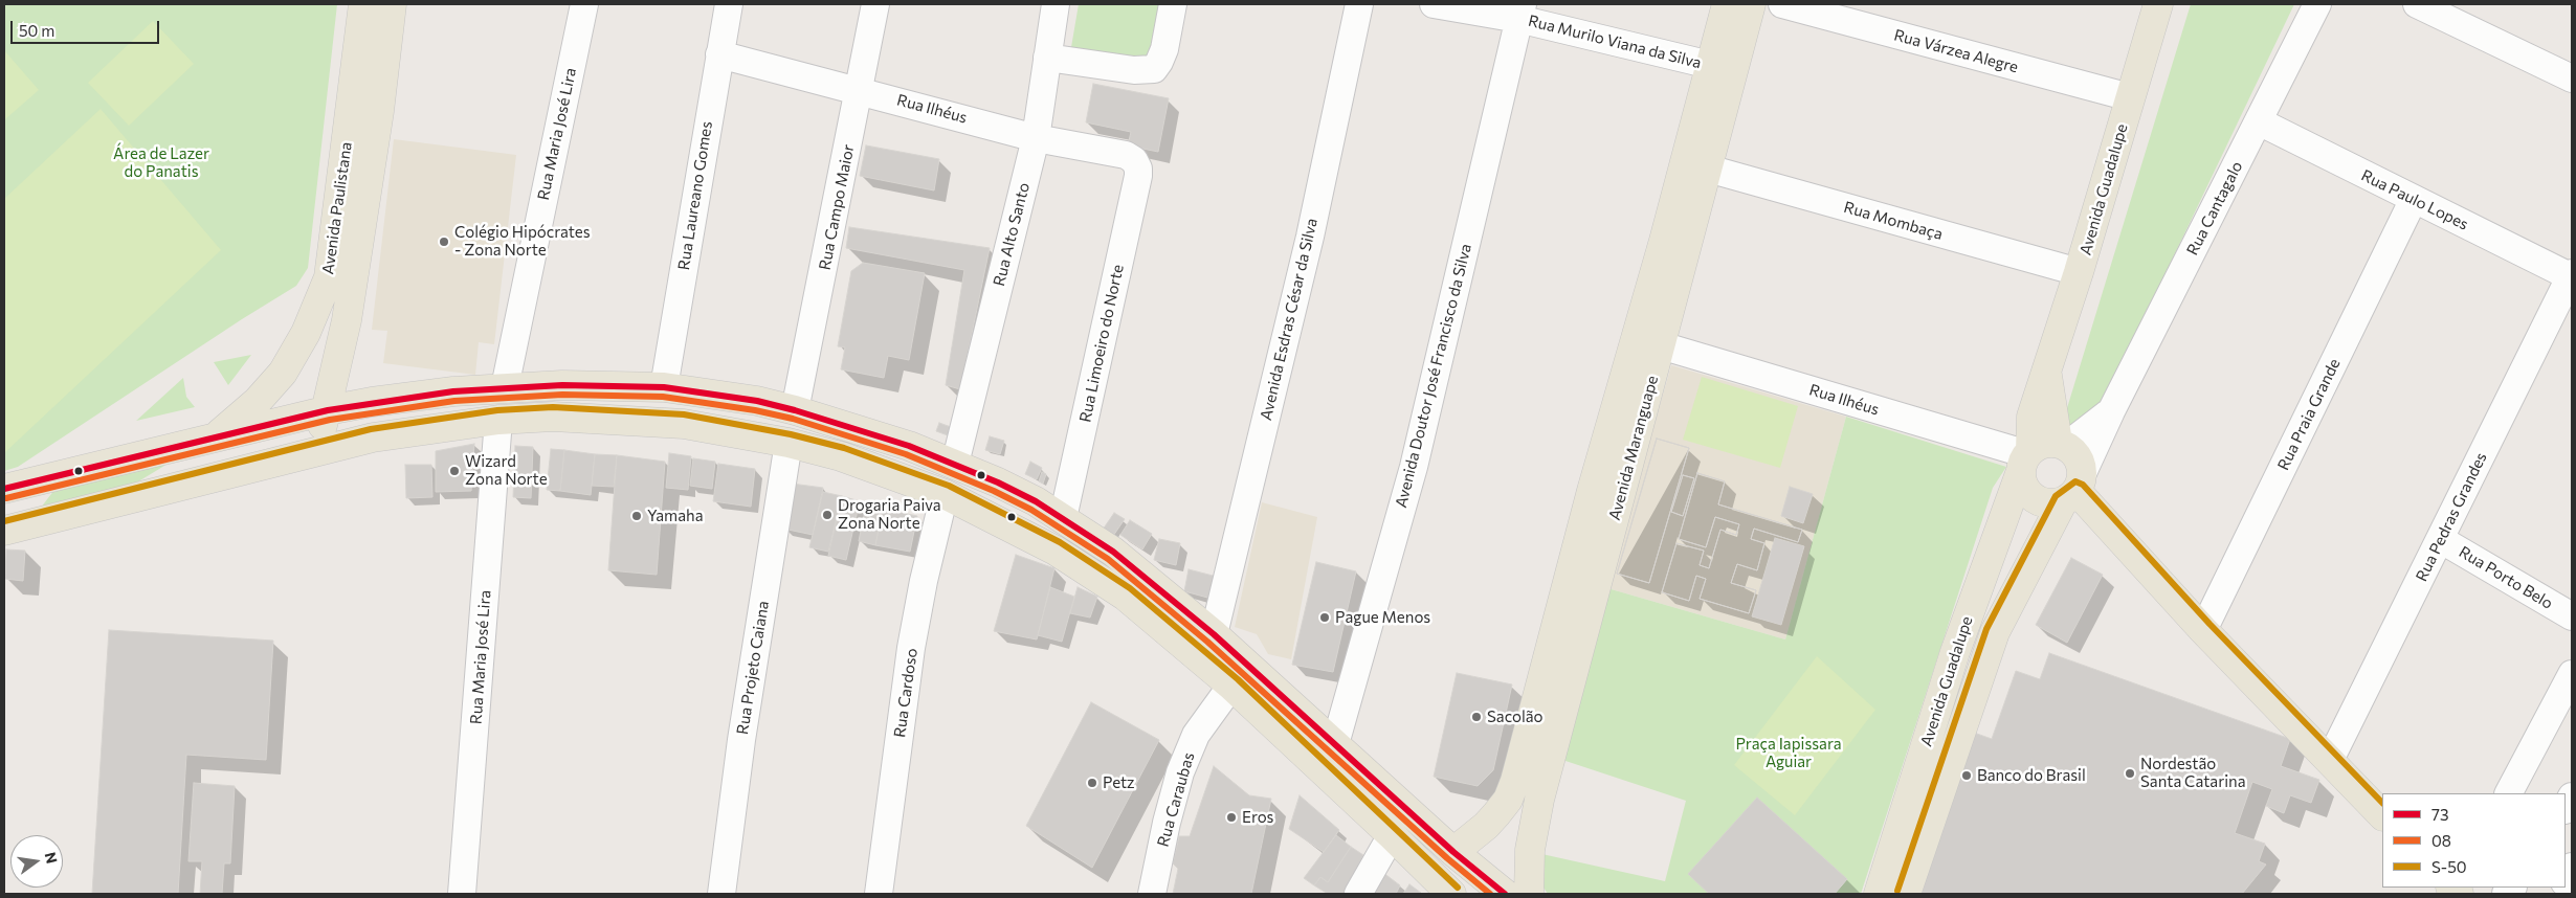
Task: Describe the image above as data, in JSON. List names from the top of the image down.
{
  "streets": {
    "main road": ["Avenida Guadalupe", "Avenida Paulistana", "Avenida Maranguape"],
    "street": [
      "Rua Murilo Viana da Silva",
      "Rua Várzea Alegre",
      "Rua Ilhéus",
      "Rua Maria José Lira",
      "Rua Laureano Gomes",
      "Rua Paulo Lopes",
      "Rua Campo Maior",
      "Rua Cantagalo",
      "Rua Mombaça",
      "Rua Alto Santo",
      "Avenida Esdras César da Silva",
      "Rua Limoeiro do Norte",
      "Avenida Doutor José Francisco da Silva",
      "Rua Praia Grande",
      "Rua Pedras Grandes",
      "Rua Porto Belo",
      "Rua Projeto Caiana",
      "Rua Cardoso",
      "Rua Caraubas"
    ]
  },
  "crossings": [
    ["Rua Murilo Viana da Silva", "Avenida Doutor José Francisco da Silva"],
    ["Rua Murilo Viana da Silva", "Avenida Maranguape"],
    ["Rua Várzea Alegre", "Avenida Guadalupe"],
    ["Rua Ilhéus", "Avenida Guadalupe"],
    ["Rua Ilhéus", "Rua Laureano Gomes"],
    ["Rua Ilhéus", "Rua Campo Maior"],
    ["Rua Ilhéus", "Rua Cantagalo"],
    ["Rua Ilhéus", "Rua Alto Santo"],
    ["Rua Ilhéus", "Rua Limoeiro do Norte"],
    ["Rua Ilhéus", "Avenida Maranguape"],
    ["Avenida Guadalupe", "Rua Cantagalo"],
    ["Avenida Guadalupe", "Rua Mombaça"],
    ["Rua Paulo Lopes", "Rua Cantagalo"],
    ["Rua Paulo Lopes", "Rua Praia Grande"],
    ["Rua Paulo Lopes", "Rua Pedras Grandes"],
    ["Rua Mombaça", "Avenida Maranguape"],
    ["Rua Pedras Grandes", "Rua Porto Belo"]
  ],
  "parks": ["Área de Lazer do Panatis", "Praça Iapissara Aguiar"],
  "places": [
    "Colégio Hipócrates - Zona Norte",
    "Wizard Zona Norte",
    "Drogaria Paiva Zona Norte",
    "Yamaha",
    "Pague Menos",
    "Sacolão",
    "Nordestão Santa Catarina",
    "Banco do Brasil",
    "Petz",
    "Eros"
  ],
  "lines": ["transit line 73", "transit line 08", "transit line S-50"],
  "legend": ["73", "08", "S-50"],
  "scale_bar": "50 m",
  "north": "right"
}
